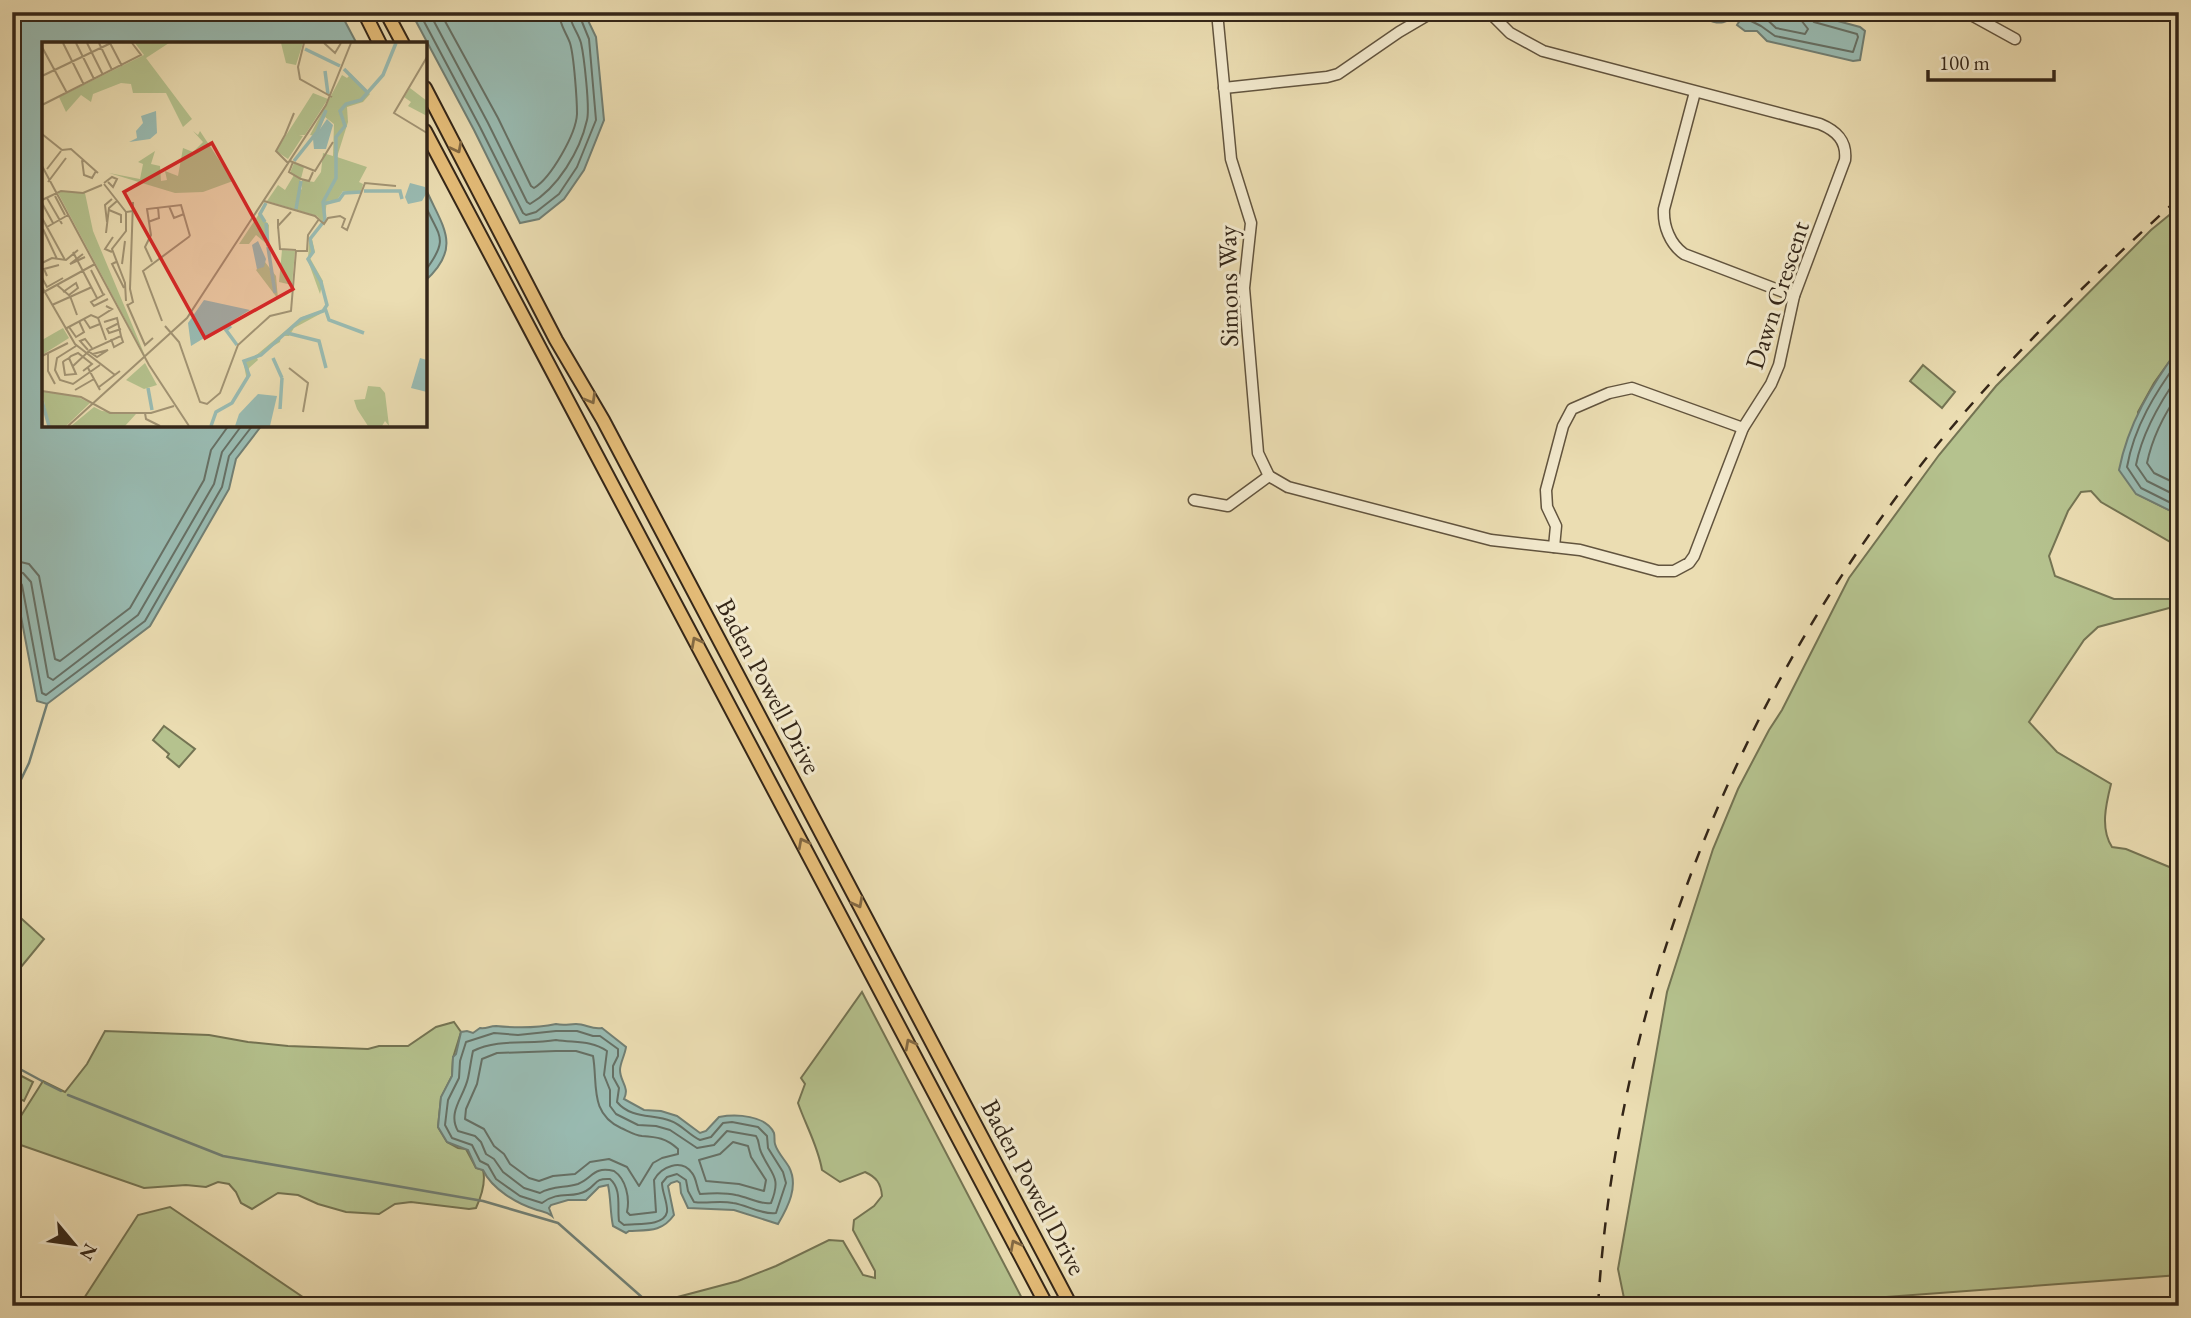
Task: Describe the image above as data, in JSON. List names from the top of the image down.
{
  "streets": {
    "main road": ["Baden Powell Drive"],
    "street": ["Simons Way", "Dawn Crescent"]
  },
  "crossings": [
    ["Simons Way", "Dawn Crescent"]
  ],
  "scale_bar": "100 m",
  "north": "bottom right"
}
